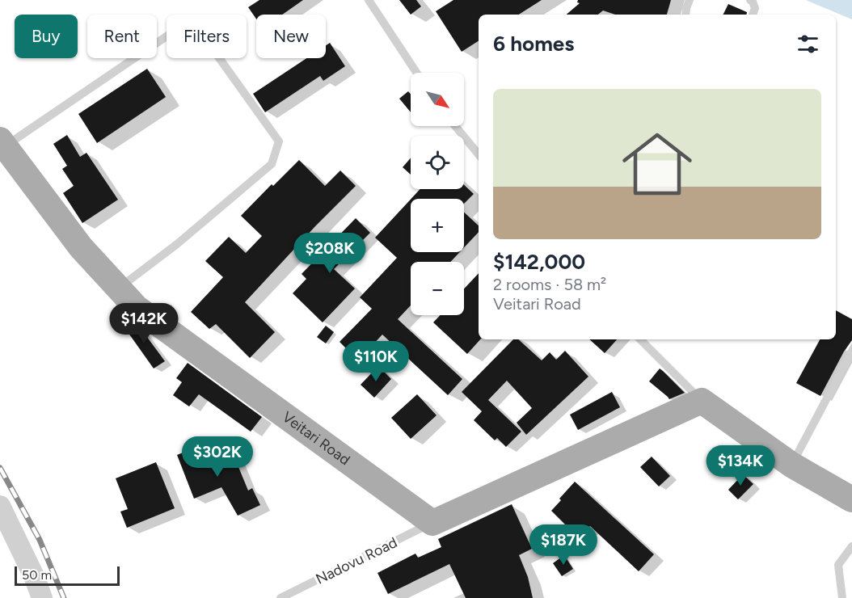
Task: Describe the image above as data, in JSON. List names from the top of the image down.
{
  "streets": {
    "main road": ["Veitari Road"],
    "lane": ["Nadovu Road"]
  },
  "crossings": [
    ["Veitari Road", "Nadovu Road"]
  ],
  "scale_bar": "50 m",
  "north": "bottom right",
  "page": {
    "chip": [
      "Buy",
      "Rent",
      "Filters",
      "New"
    ],
    "heading": "6 homes",
    "map_buttons": ["+", "−"],
    "list": [
      {
        "name": "$142,000",
        "note": "2 rooms · 58 m² · Veitari Road"
      }
    ],
    "price": [
      "$208K",
      "$142K",
      "$110K",
      "$302K",
      "$134K",
      "$187K"
    ],
    "scale": "50 m"
  }
}
